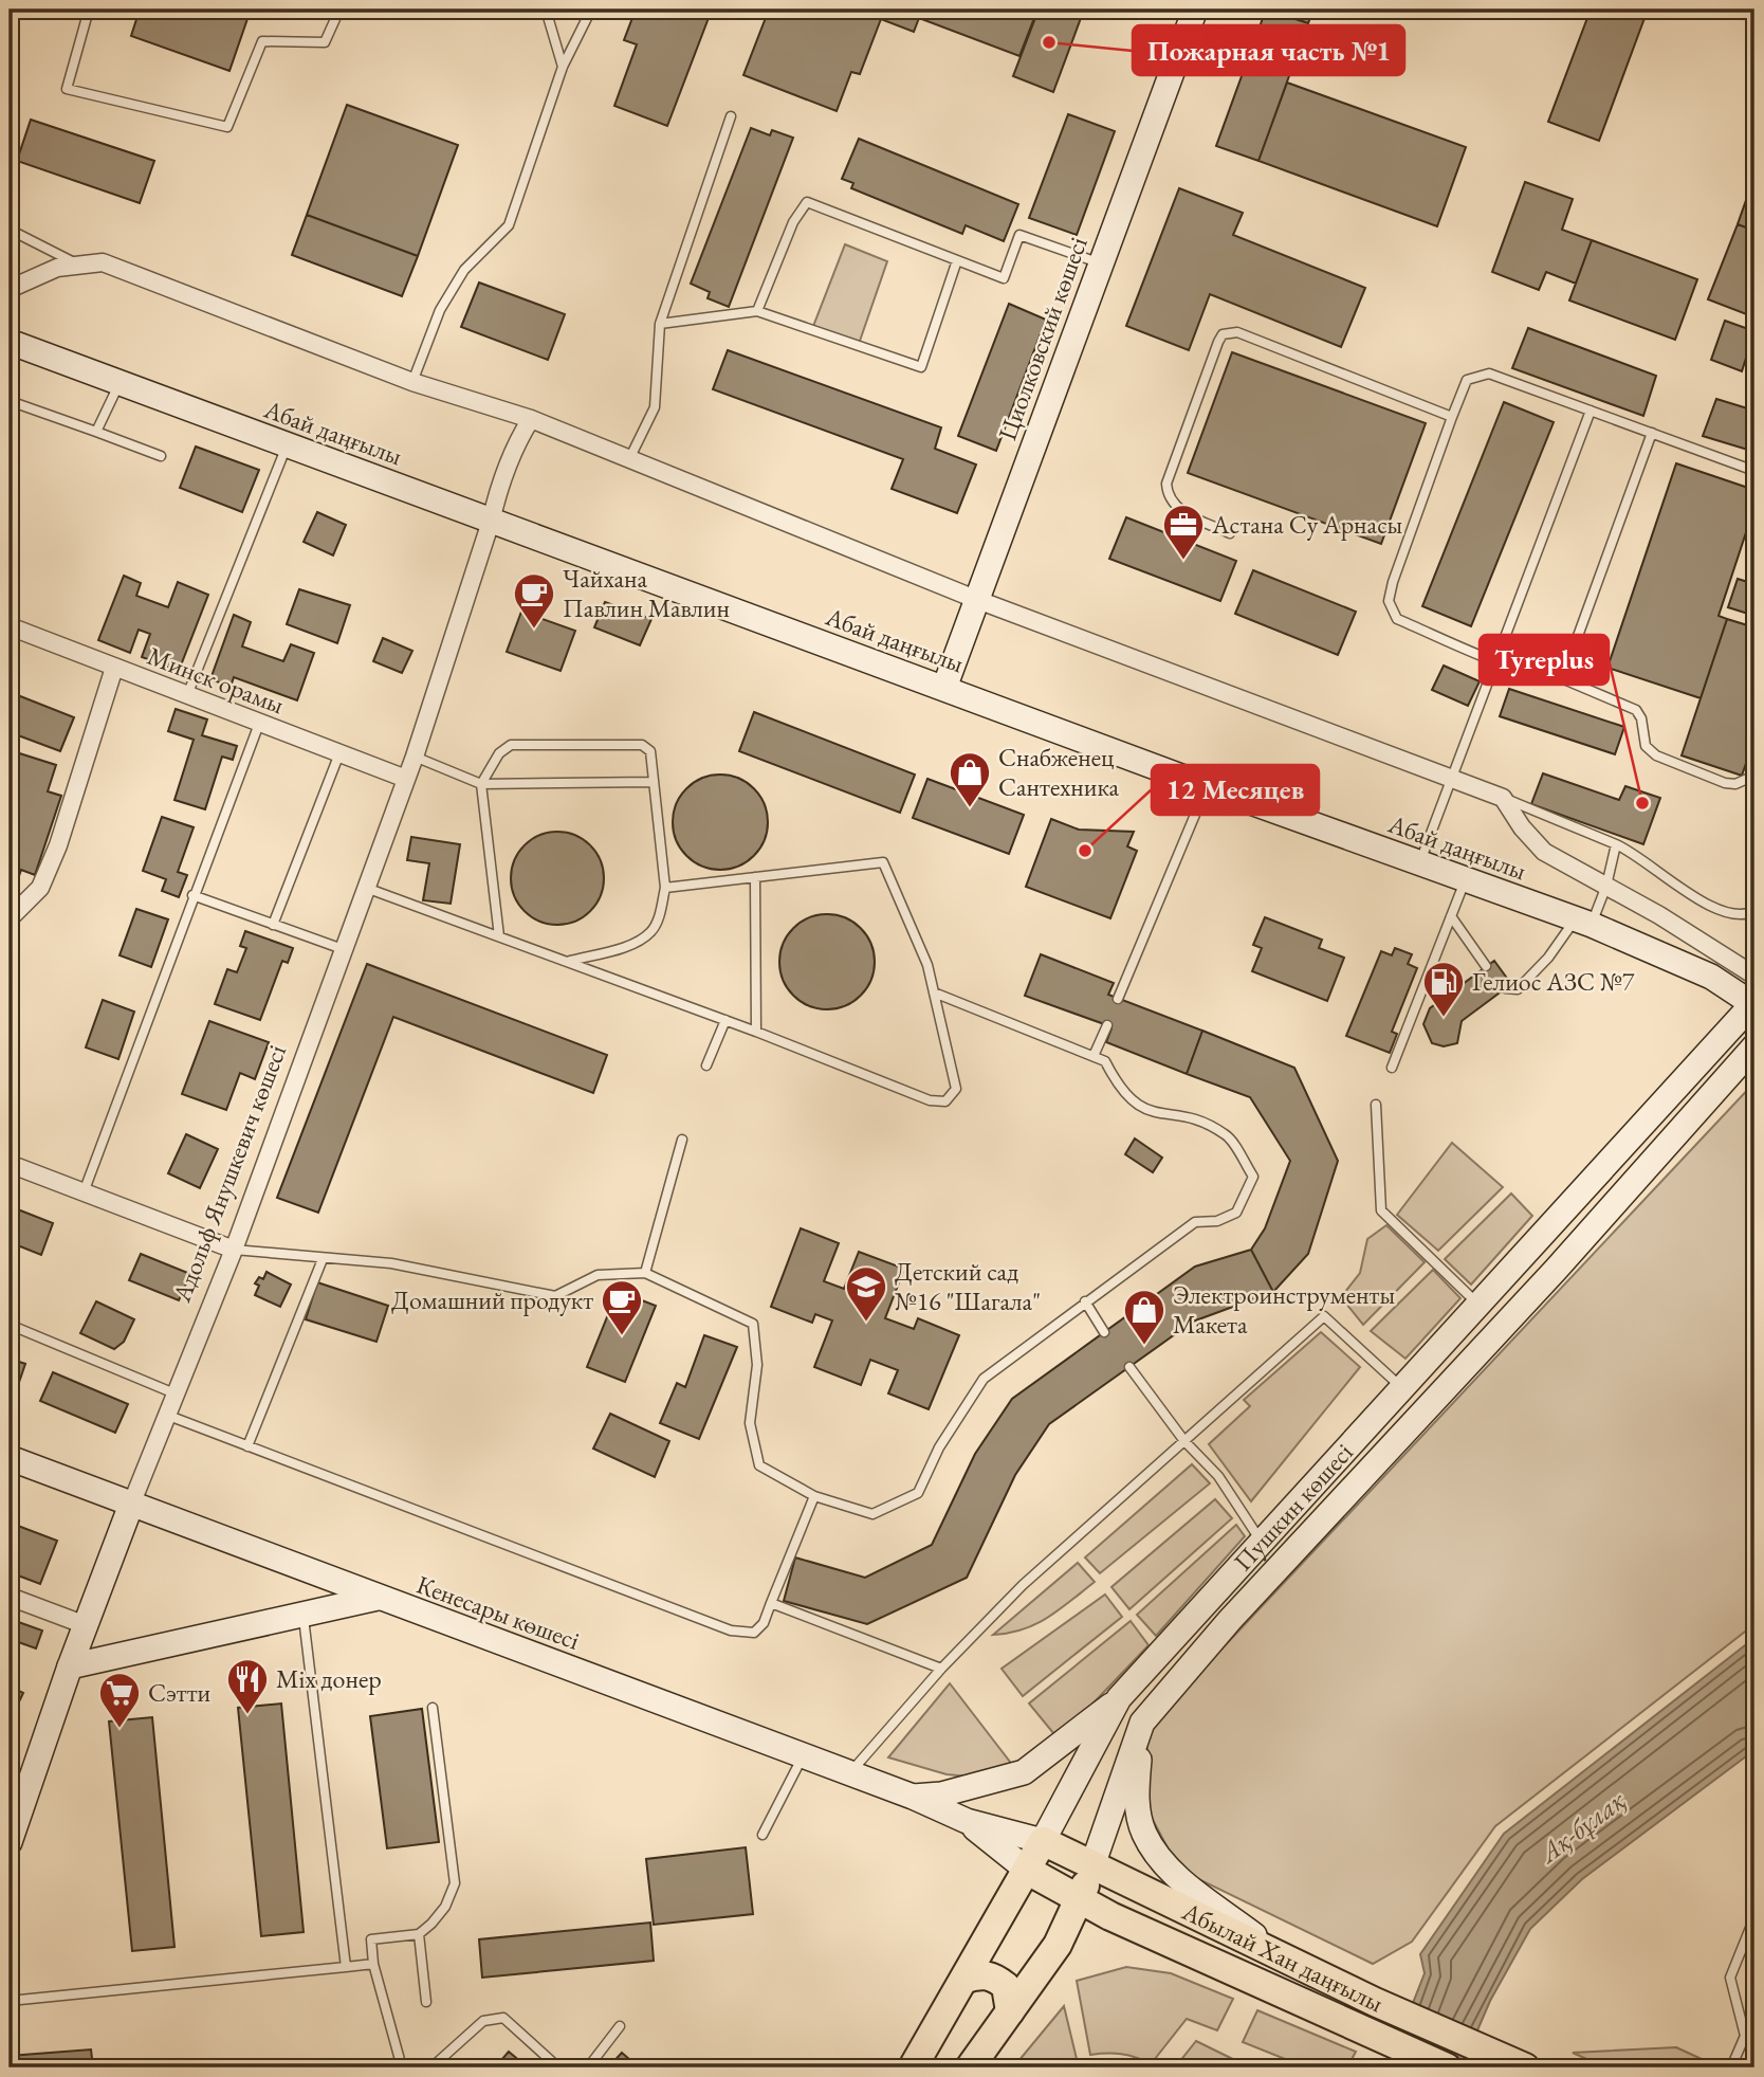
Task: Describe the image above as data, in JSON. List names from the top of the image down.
{
  "streets": {
    "main road": [
      "Циолковский көшесі",
      "Абай даңғылы",
      "Адольф Янушкевич көшесі",
      "Пушкин көшесі",
      "Кенесары көшесі",
      "Абылай Хан даңғылы"
    ],
    "street": ["Минск орамы"]
  },
  "crossings": [
    ["Циолковский көшесі", "Абай даңғылы"],
    ["Абай даңғылы", "Адольф Янушкевич көшесі"],
    ["Абай даңғылы", "Пушкин көшесі"],
    ["Минск орамы", "Адольф Янушкевич көшесі"],
    ["Адольф Янушкевич көшесі", "Кенесары көшесі"],
    ["Пушкин көшесі", "Кенесары көшесі"],
    ["Пушкин көшесі", "Абылай Хан даңғылы"],
    ["Кенесары көшесі", "Абылай Хан даңғылы"]
  ],
  "water": ["Ақ-бұлақ"],
  "places": {
    "other": ["Пожарная часть №1", "Tyreplus", "12 Месяцев"],
    "office": ["Астана Су Арнасы"],
    "cafe": ["Чайхана Павлин Мавлин", "Домашний продукт"],
    "shop": ["Снабженец Сантехника", "Электроинструменты Макета"],
    "fuel station": ["Гелиос АЗС №7"],
    "school or university": ["Детский сад №16 \"Шагала\""],
    "restaurant": ["Mix донер"],
    "supermarket": ["Сэтти"]
  }
}
